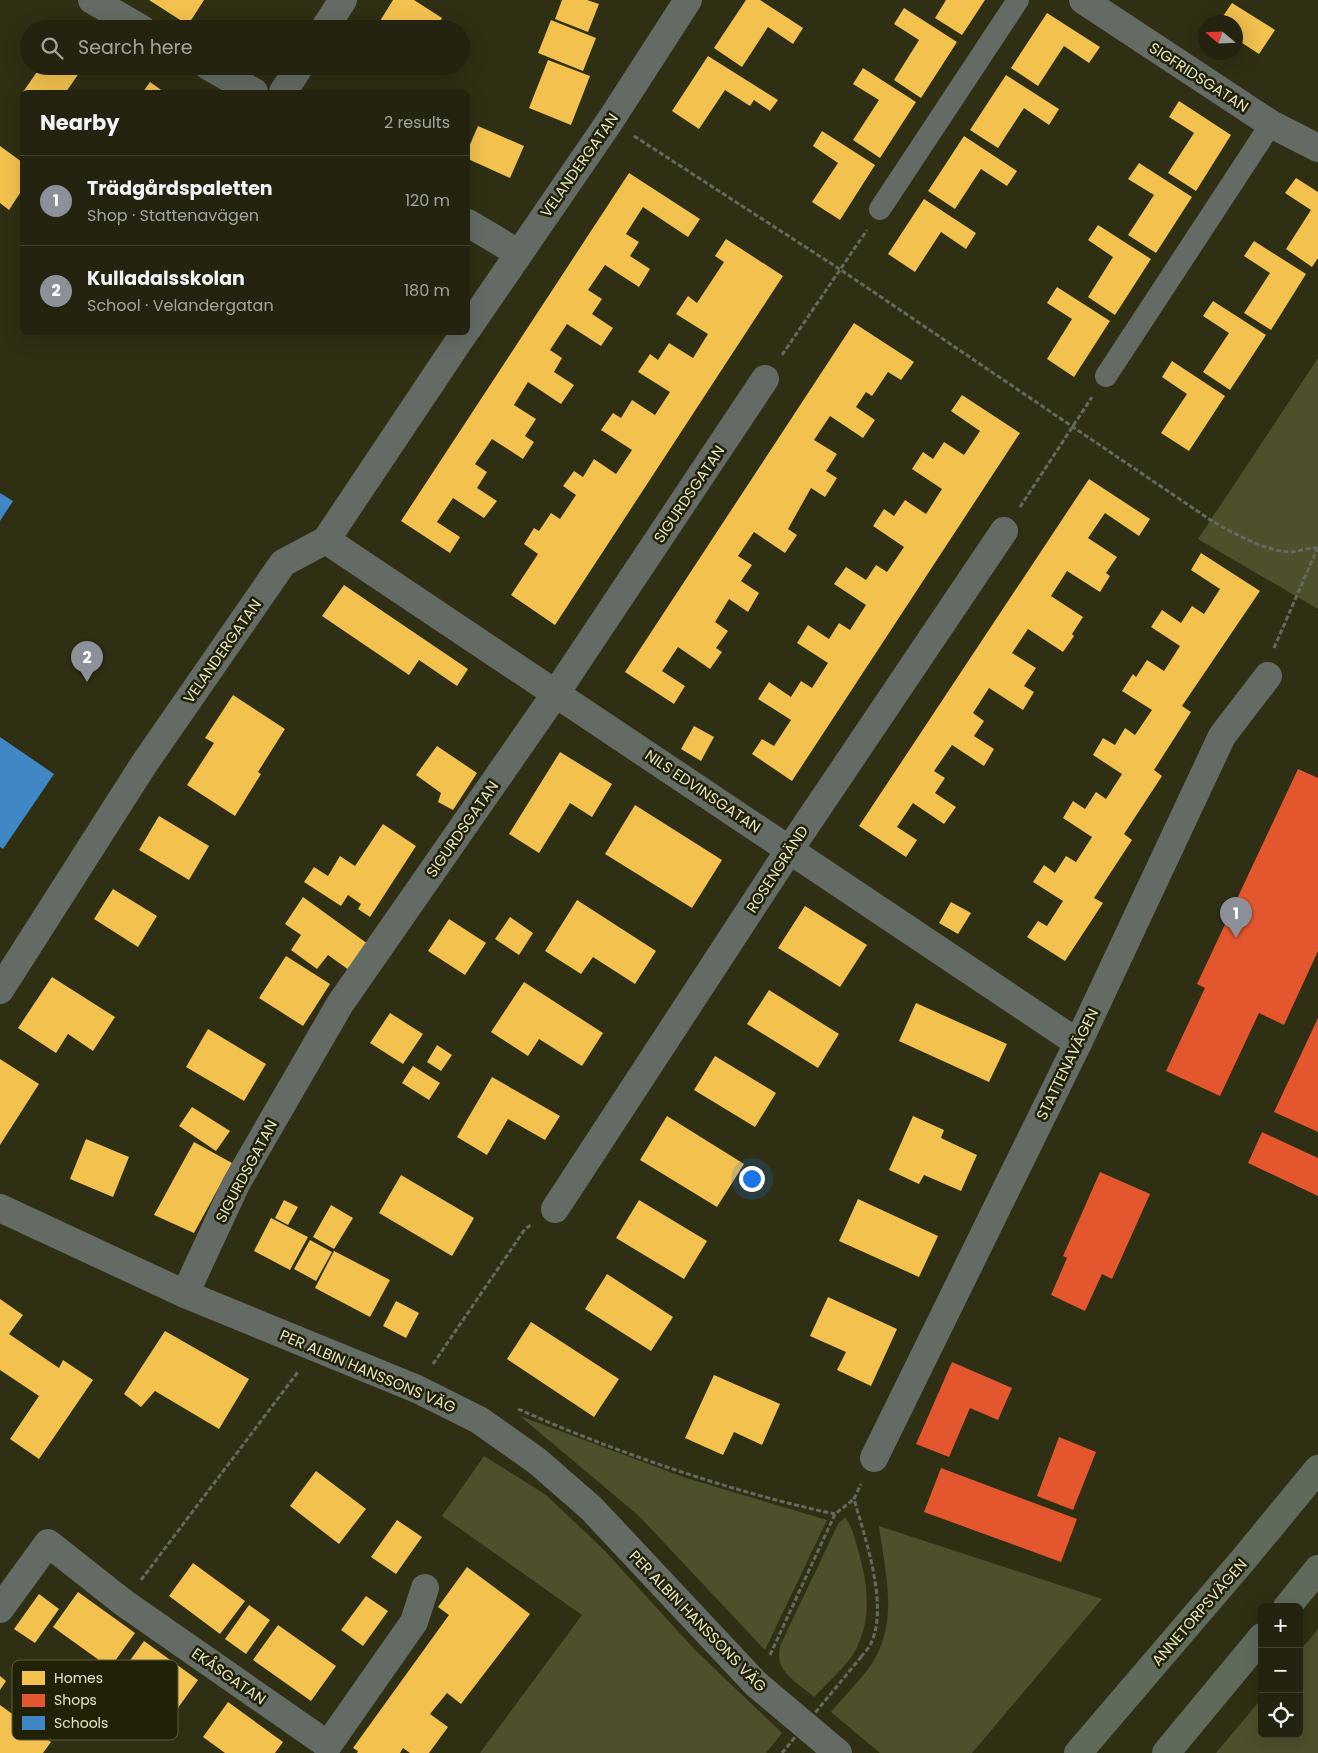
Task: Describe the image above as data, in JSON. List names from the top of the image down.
{
  "streets": {
    "main road": ["ANNETORPSVÄGEN"],
    "street": [
      "SIGFRIDSGATAN",
      "VELANDERGATAN",
      "SIGURDSGATAN",
      "NILS EDVINSGATAN",
      "ROSENGRÄND",
      "STATTENAVÄGEN",
      "PER ALBIN HANSSONS VÄG",
      "EKÅSGATAN"
    ]
  },
  "crossings": [
    ["VELANDERGATAN", "NILS EDVINSGATAN"],
    ["SIGURDSGATAN", "NILS EDVINSGATAN"],
    ["SIGURDSGATAN", "PER ALBIN HANSSONS VÄG"],
    ["NILS EDVINSGATAN", "ROSENGRÄND"],
    ["NILS EDVINSGATAN", "STATTENAVÄGEN"]
  ],
  "legend": ["Homes", "Shops", "Schools"],
  "north": "left",
  "page": {
    "search": "Search here",
    "heading": ["Nearby", "2 results"],
    "list": [
      {
        "mark": "1",
        "name": "Trädgårdspaletten",
        "note": "Shop · Stattenavägen",
        "value": "120 m"
      },
      {
        "mark": "2",
        "name": "Kulladalsskolan",
        "note": "School · Velandergatan",
        "value": "180 m"
      }
    ],
    "pins": ["2", "1"],
    "map_buttons": ["+", "−"]
  }
}
